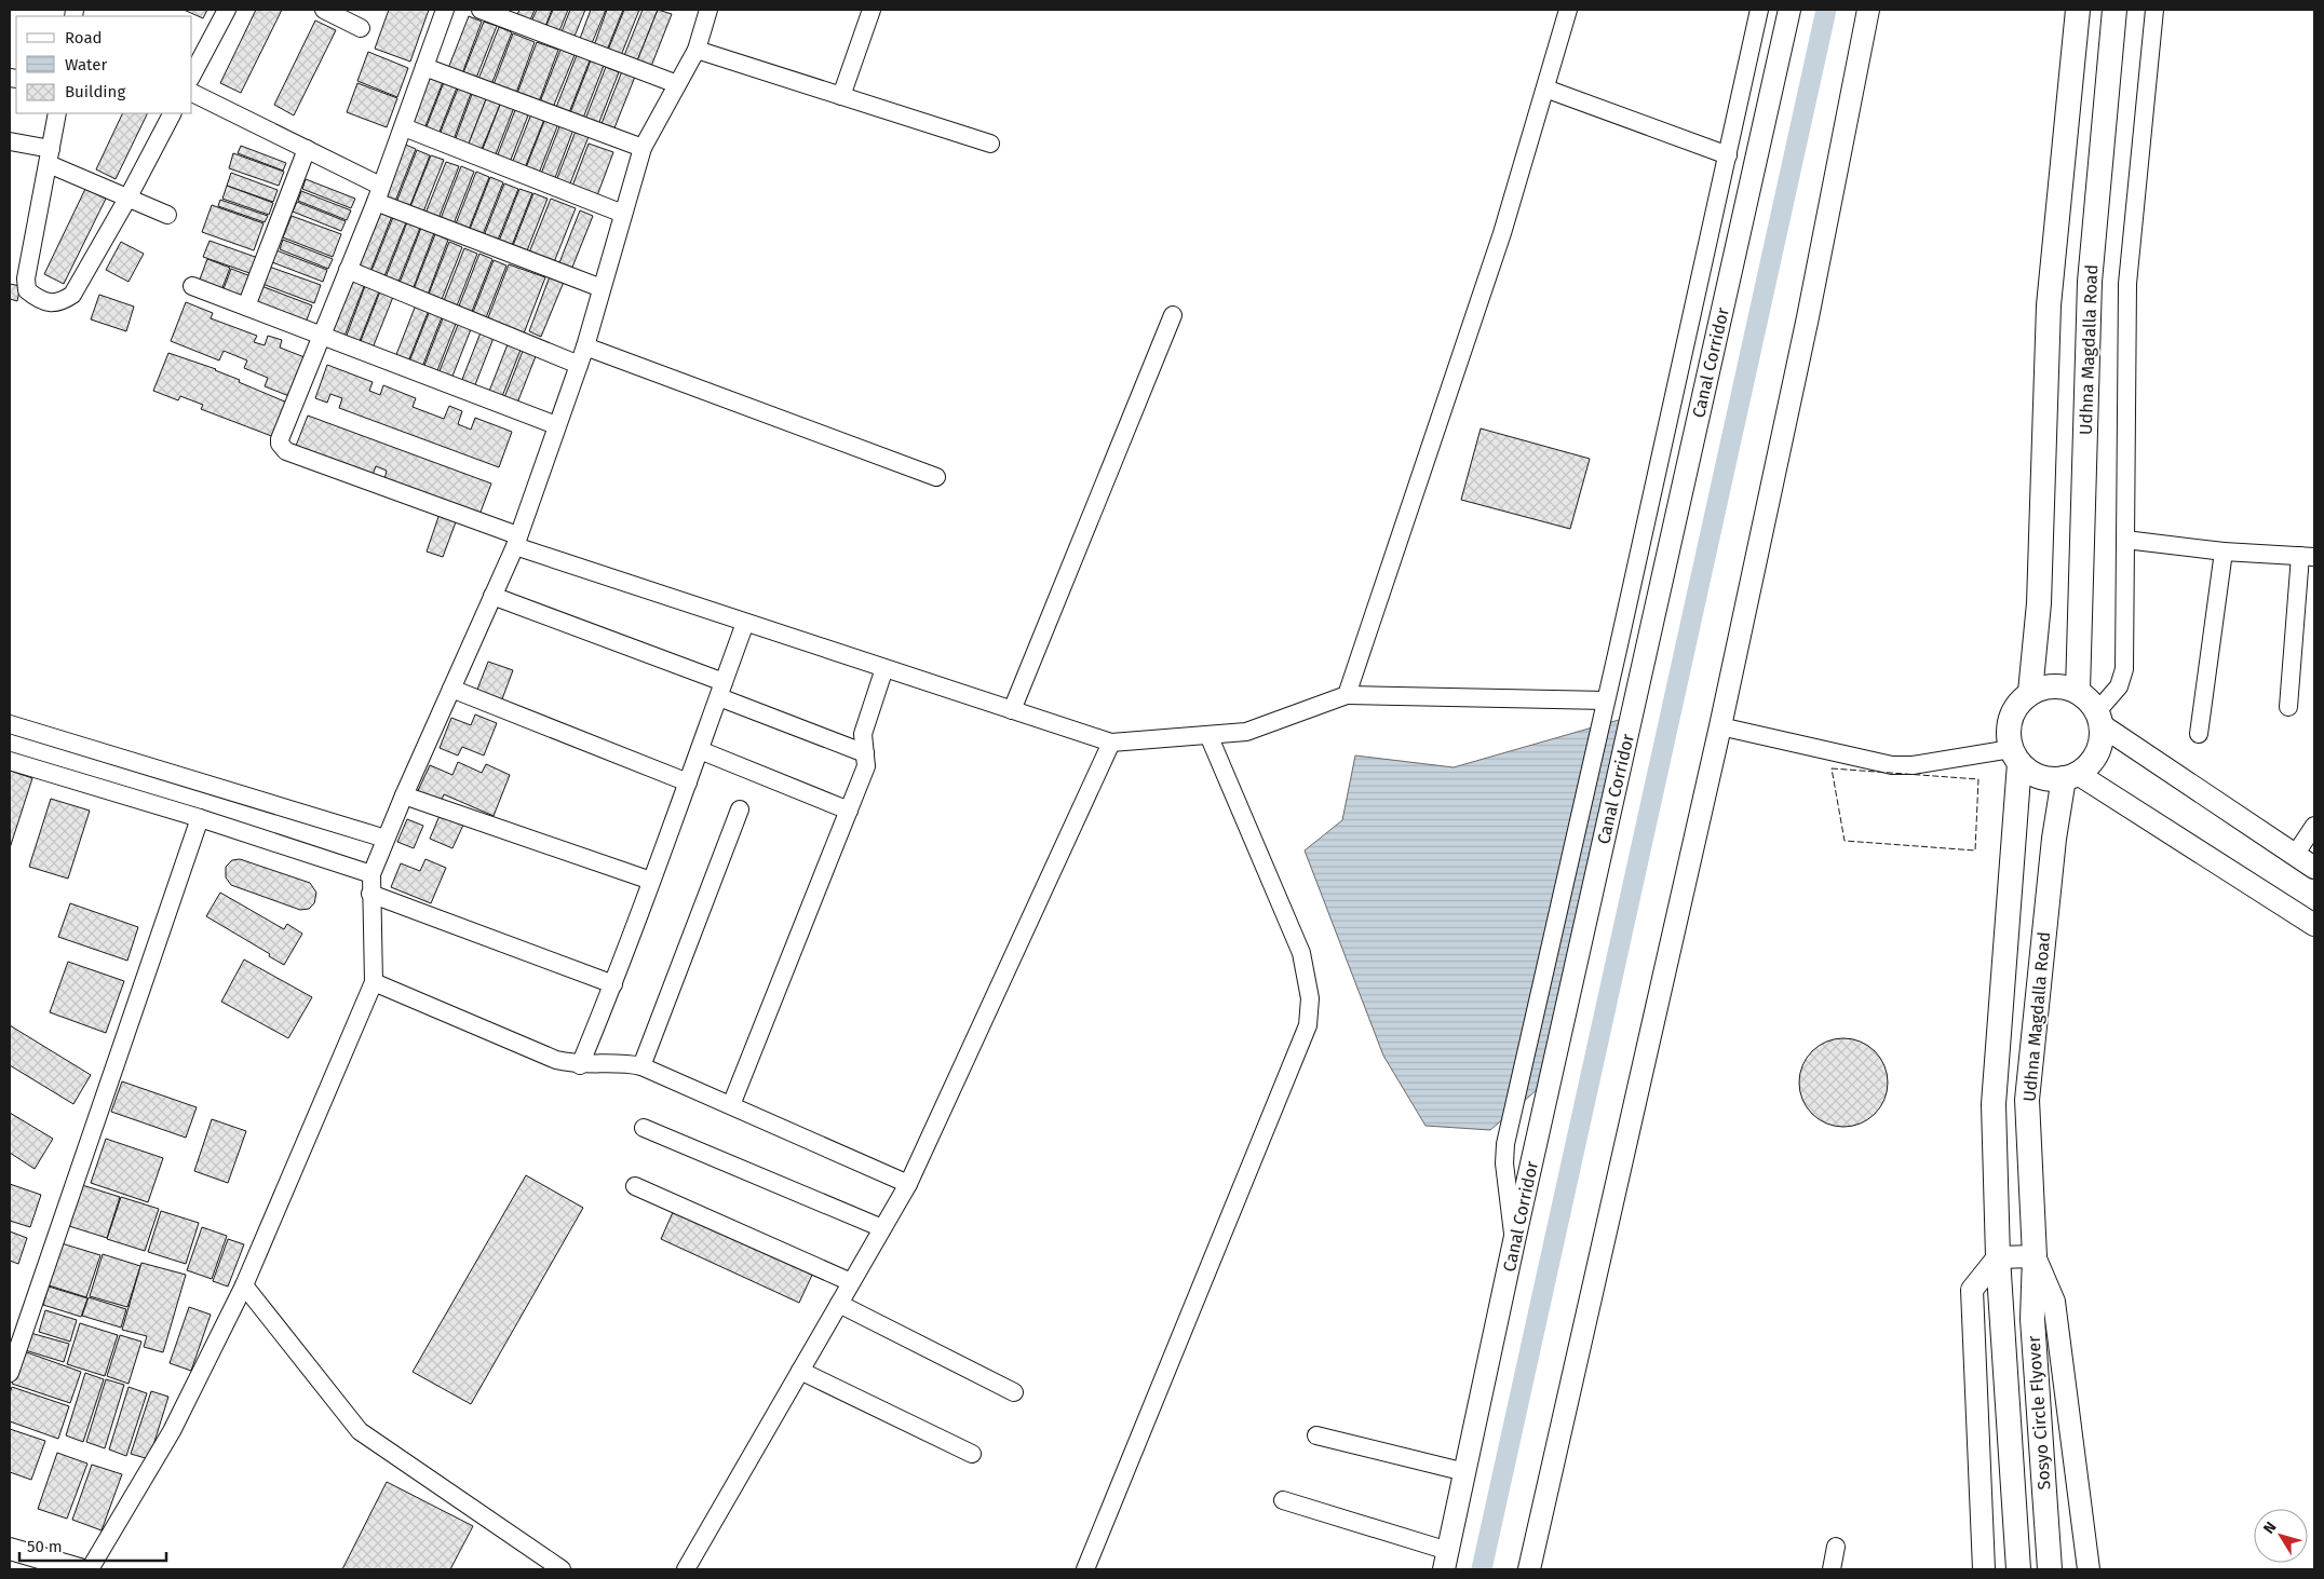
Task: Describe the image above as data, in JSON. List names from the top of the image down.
{
  "streets": {
    "main road": ["Udhna Magdalla Road", "Sosyo Circle Flyover"],
    "street": ["Canal Corridor"]
  },
  "crossings": [
    ["Udhna Magdalla Road", "Sosyo Circle Flyover"]
  ],
  "legend": ["Road", "Water", "Building"],
  "scale_bar": "50 m",
  "north": "top left"
}
